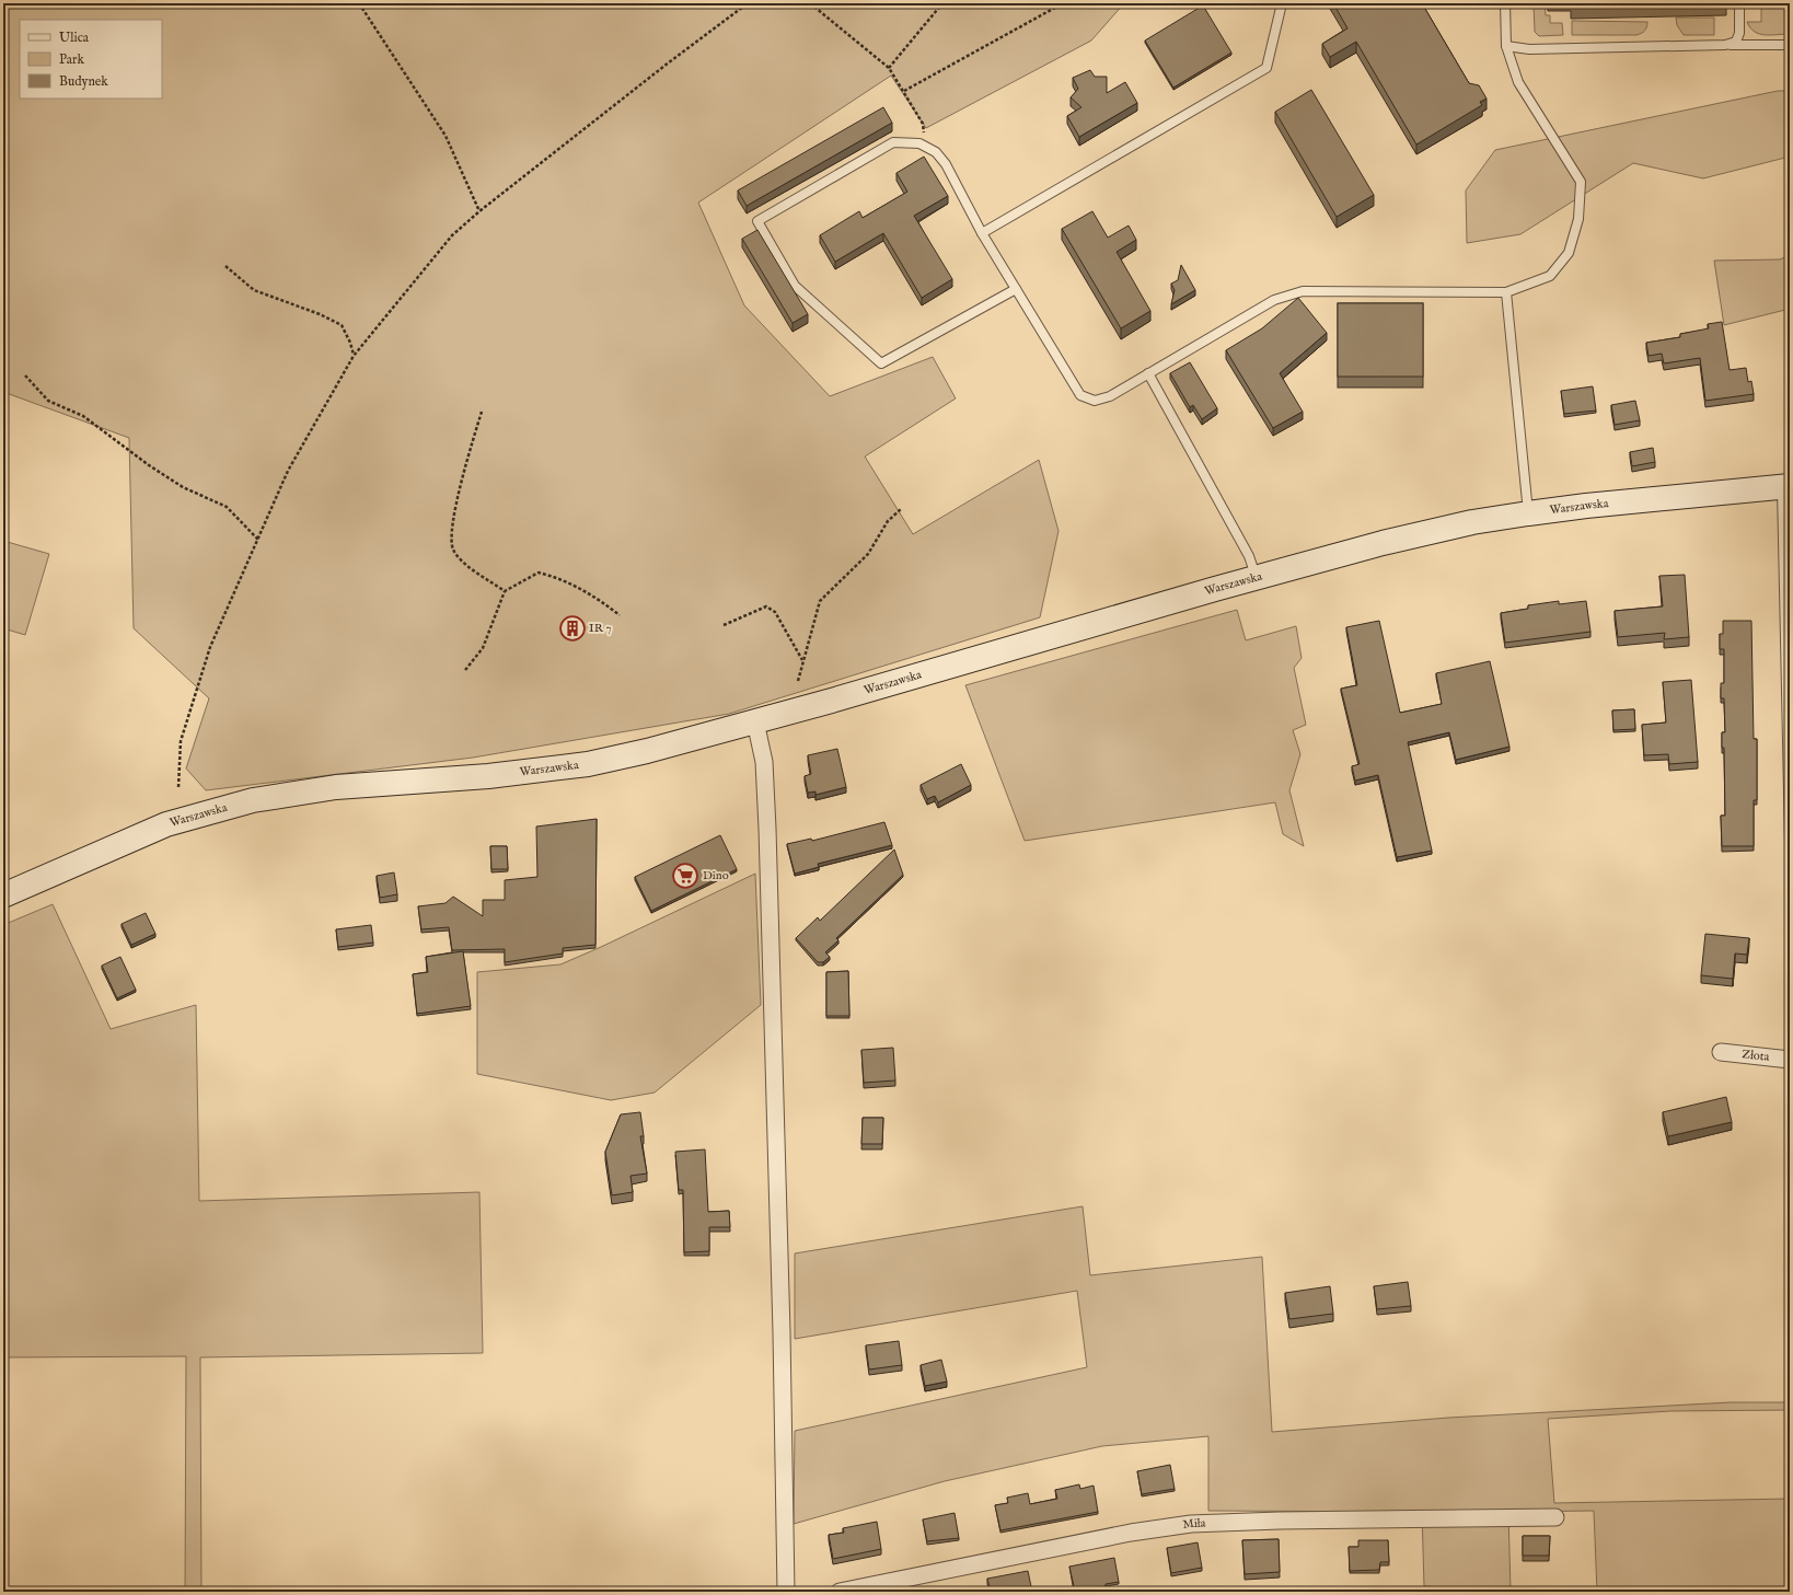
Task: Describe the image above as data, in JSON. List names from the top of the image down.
{
  "streets": {
    "main road": ["Warszawska"],
    "street": ["Złota", "Miła"]
  },
  "places": {
    "building": ["IR 7"],
    "supermarket": ["Dino"]
  },
  "legend": ["Ulica", "Park", "Budynek"]
}
